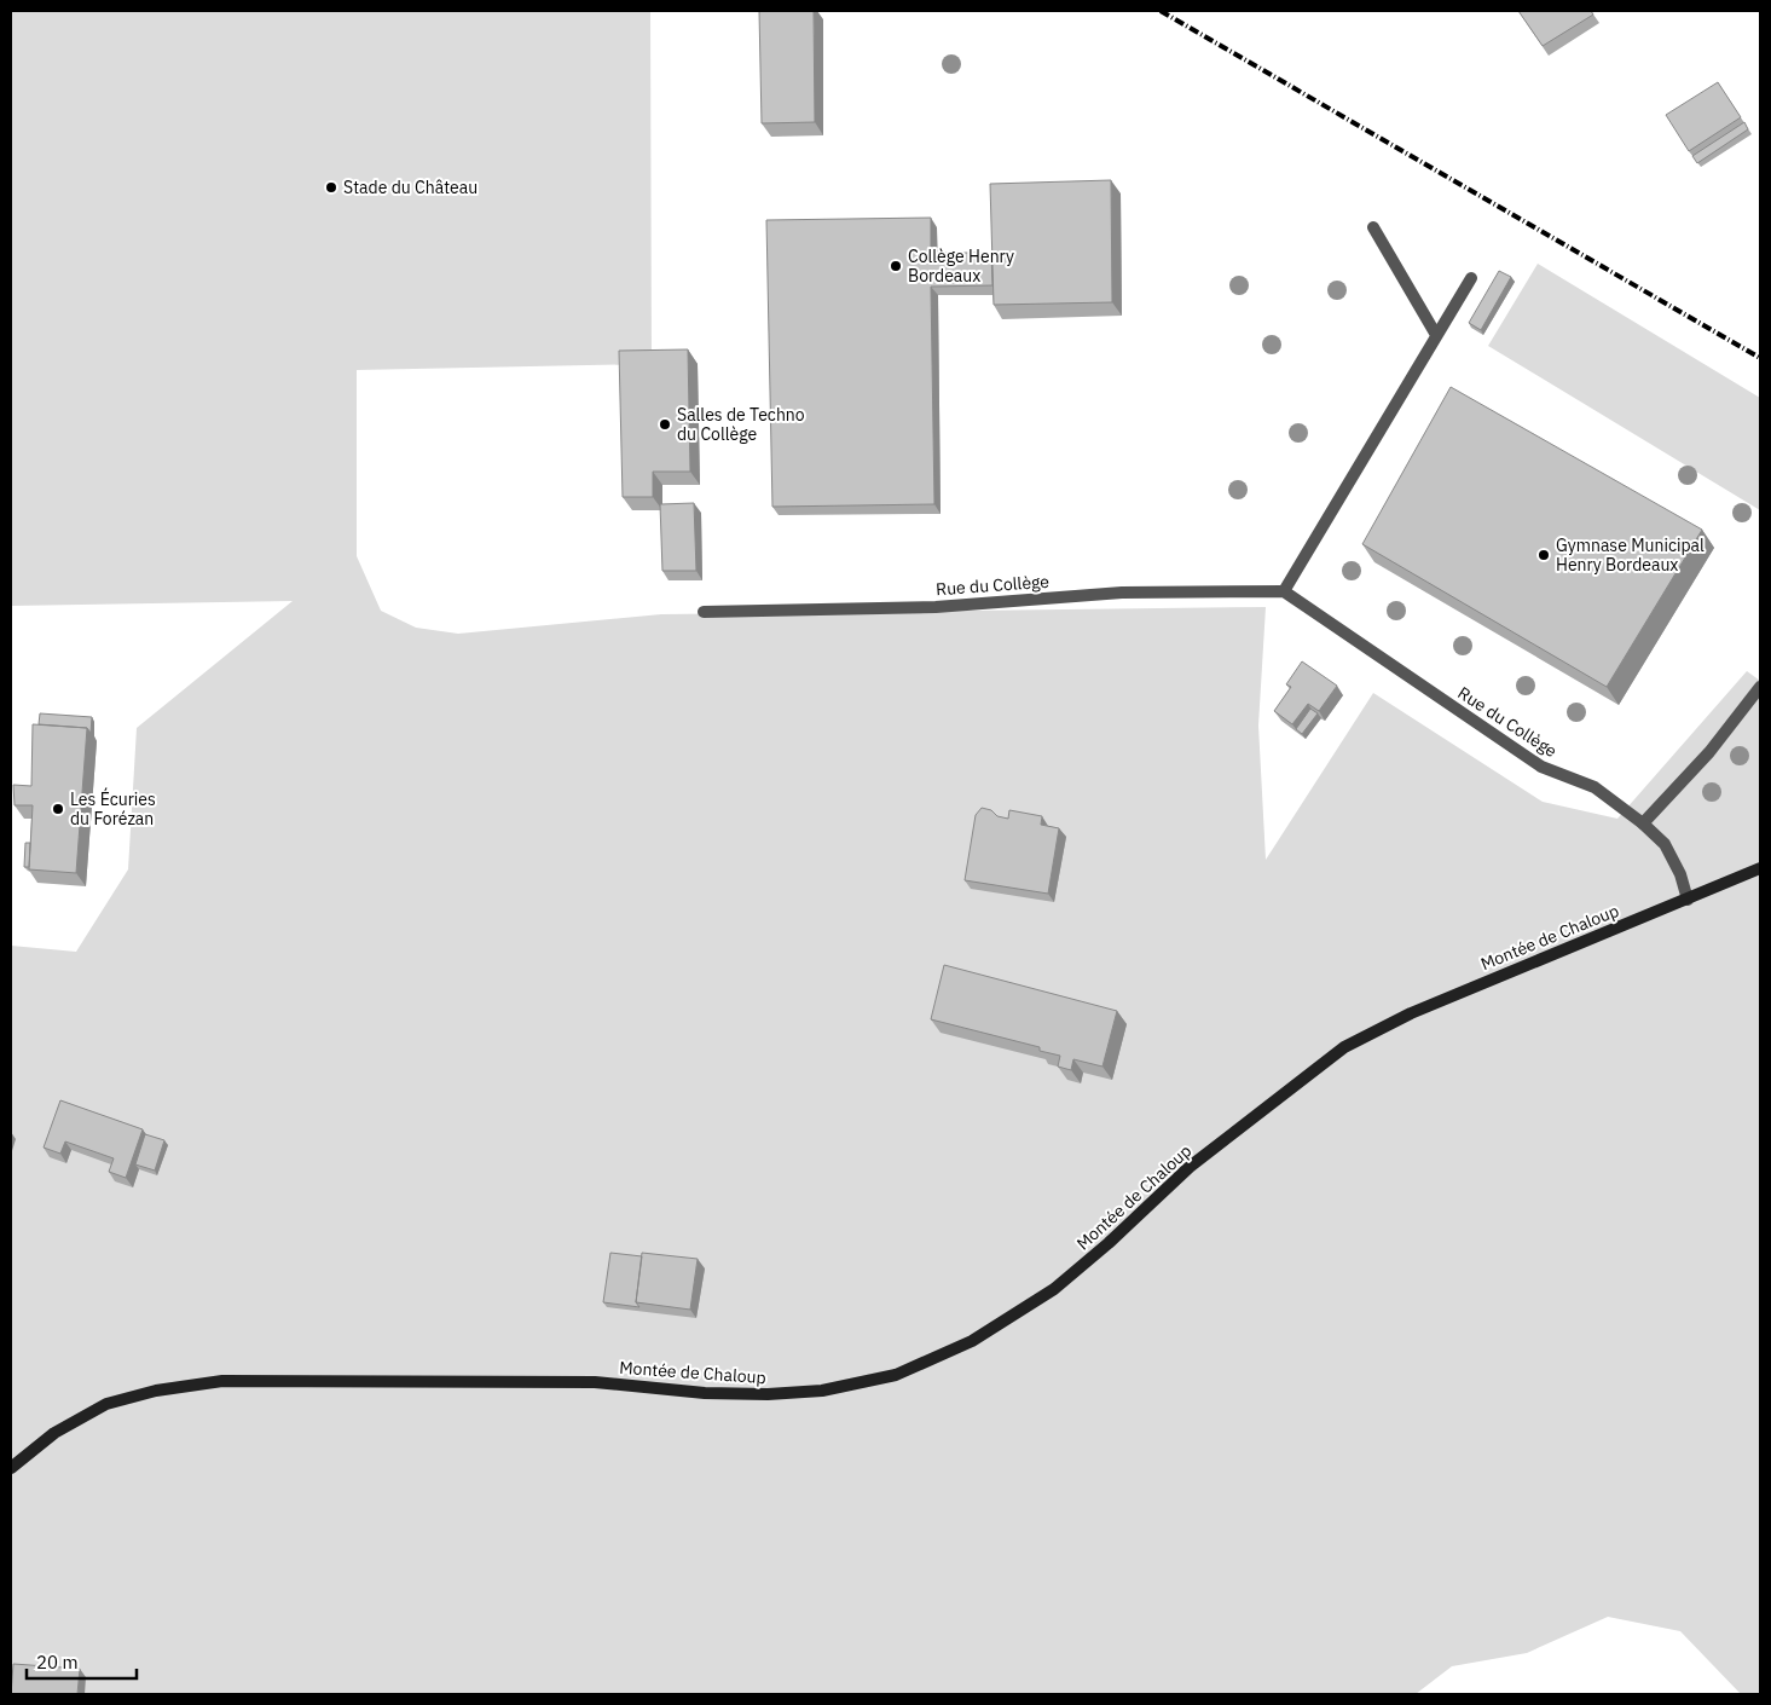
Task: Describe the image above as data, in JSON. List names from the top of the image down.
{
  "streets": {
    "main road": ["Montée de Chaloup"],
    "street": ["Rue du Collège"]
  },
  "crossings": [
    ["Rue du Collège", "Montée de Chaloup"]
  ],
  "places": [
    "Stade du Château",
    "Collège Henry Bordeaux",
    "Salles de Techno du Collège",
    "Gymnase Municipal Henry Bordeaux",
    "Les Écuries du Forézan"
  ],
  "scale_bar": "20 m"
}
